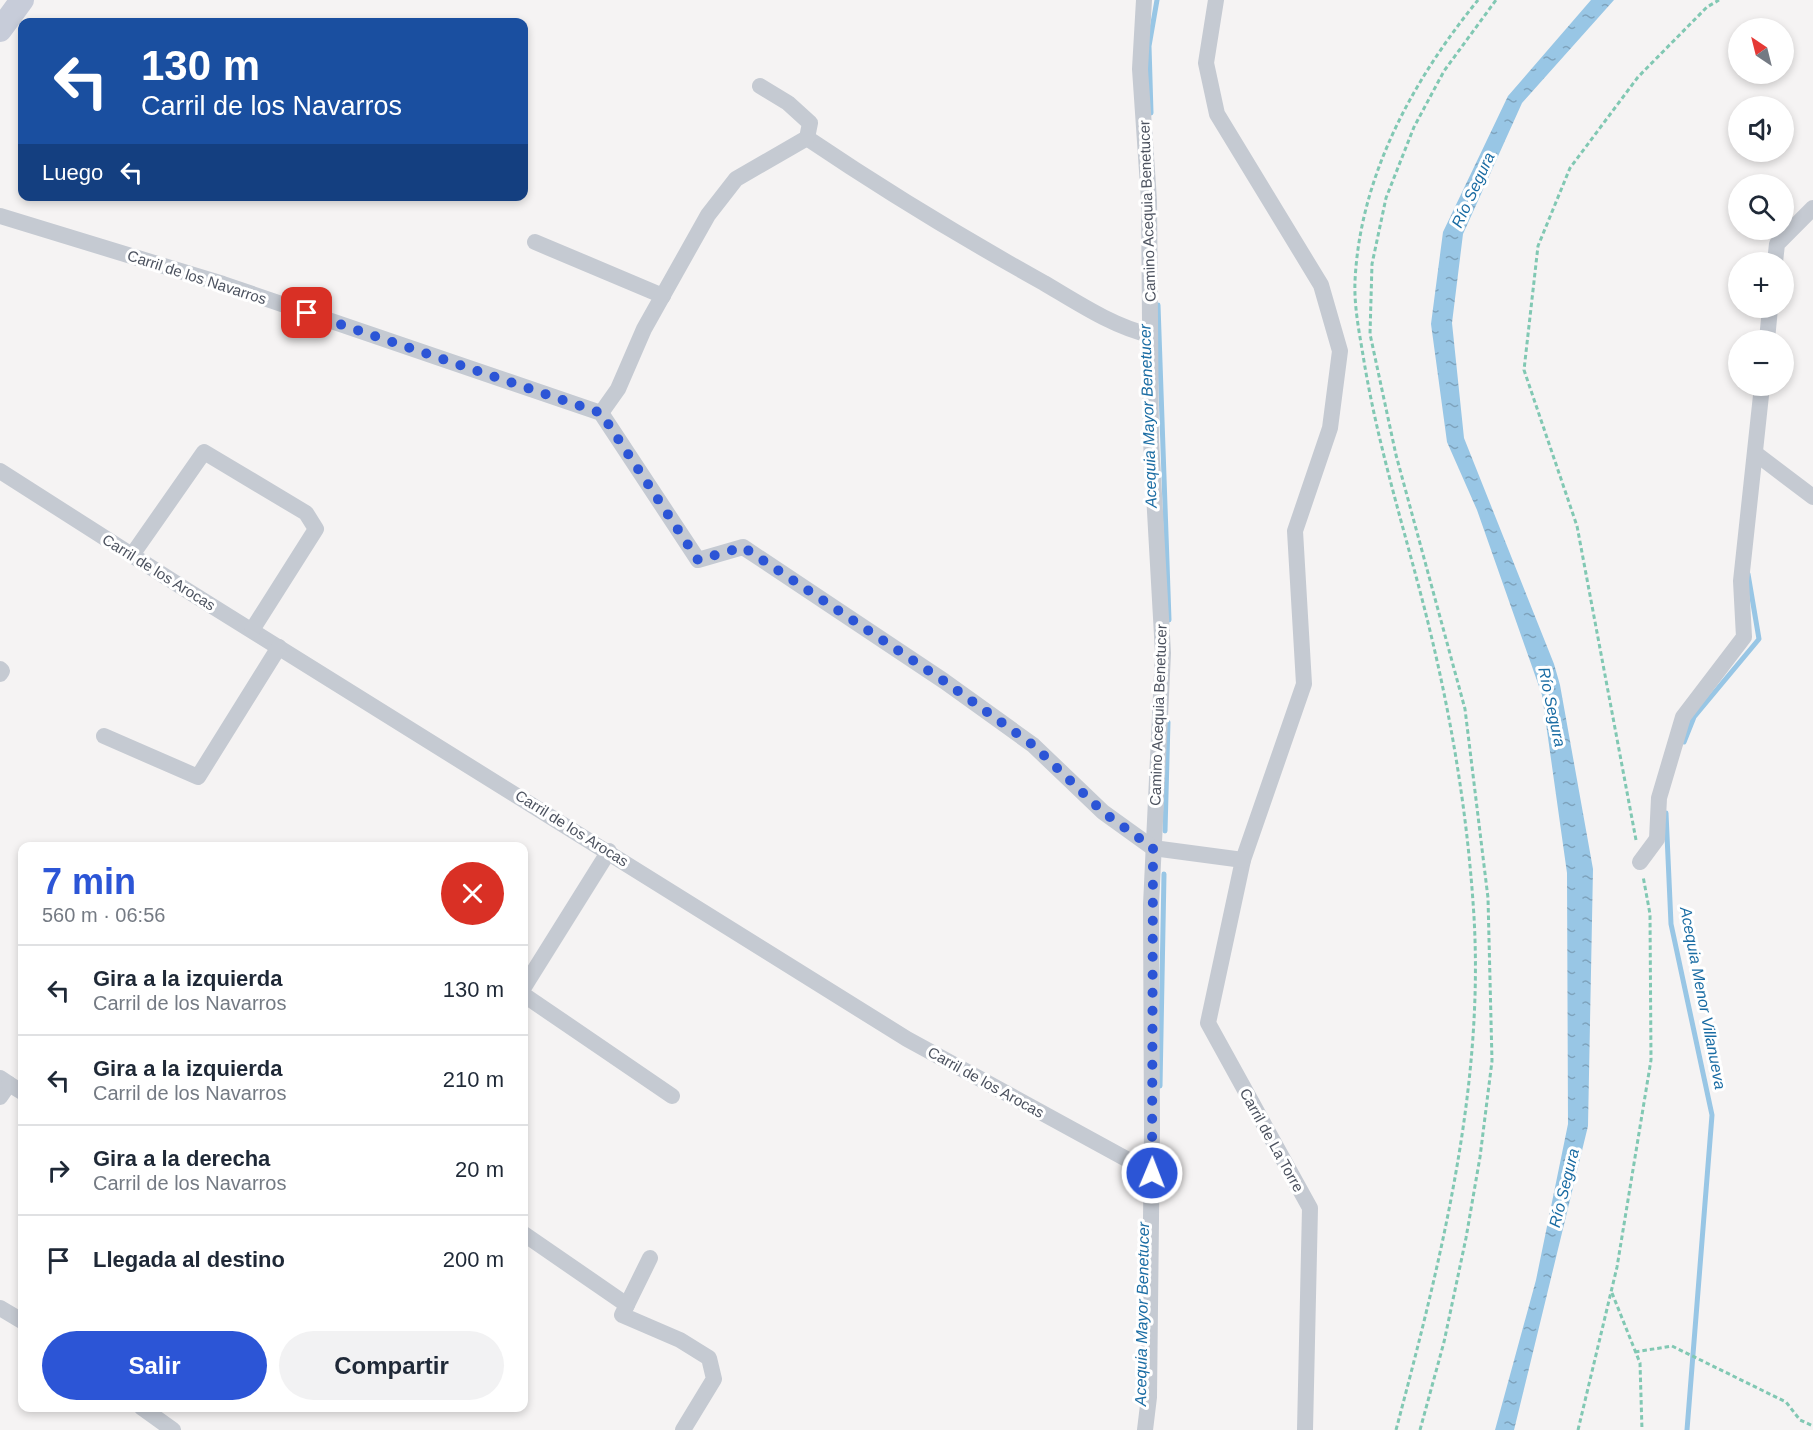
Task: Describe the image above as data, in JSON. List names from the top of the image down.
{
  "streets": {
    "street": [
      "Camino Acequia Benetucer",
      "Carril de los Navarros",
      "Carril de los Arocas",
      "Carril de La Torre"
    ]
  },
  "crossings": [
    ["Camino Acequia Benetucer", "Carril de los Arocas"]
  ],
  "water": ["Río Segura", "Acequia Mayor Benetucer", "Acequia Menor Villanueva"],
  "north": "top left",
  "page": {
    "map_buttons": ["+", "−"],
    "turn": ["130 m", "Carril de los Navarros"],
    "then": "Luego",
    "heading": ["7 min", "560 m · 06:56"],
    "list": [
      {
        "name": "Gira a la izquierda",
        "note": "Carril de los Navarros",
        "value": "130 m"
      },
      {
        "name": "Gira a la izquierda",
        "note": "Carril de los Navarros",
        "value": "210 m"
      },
      {
        "name": "Gira a la derecha",
        "note": "Carril de los Navarros",
        "value": "20 m"
      },
      {
        "name": "Llegada al destino",
        "value": "200 m"
      }
    ],
    "buttons": ["Salir", "Compartir"]
  }
}
